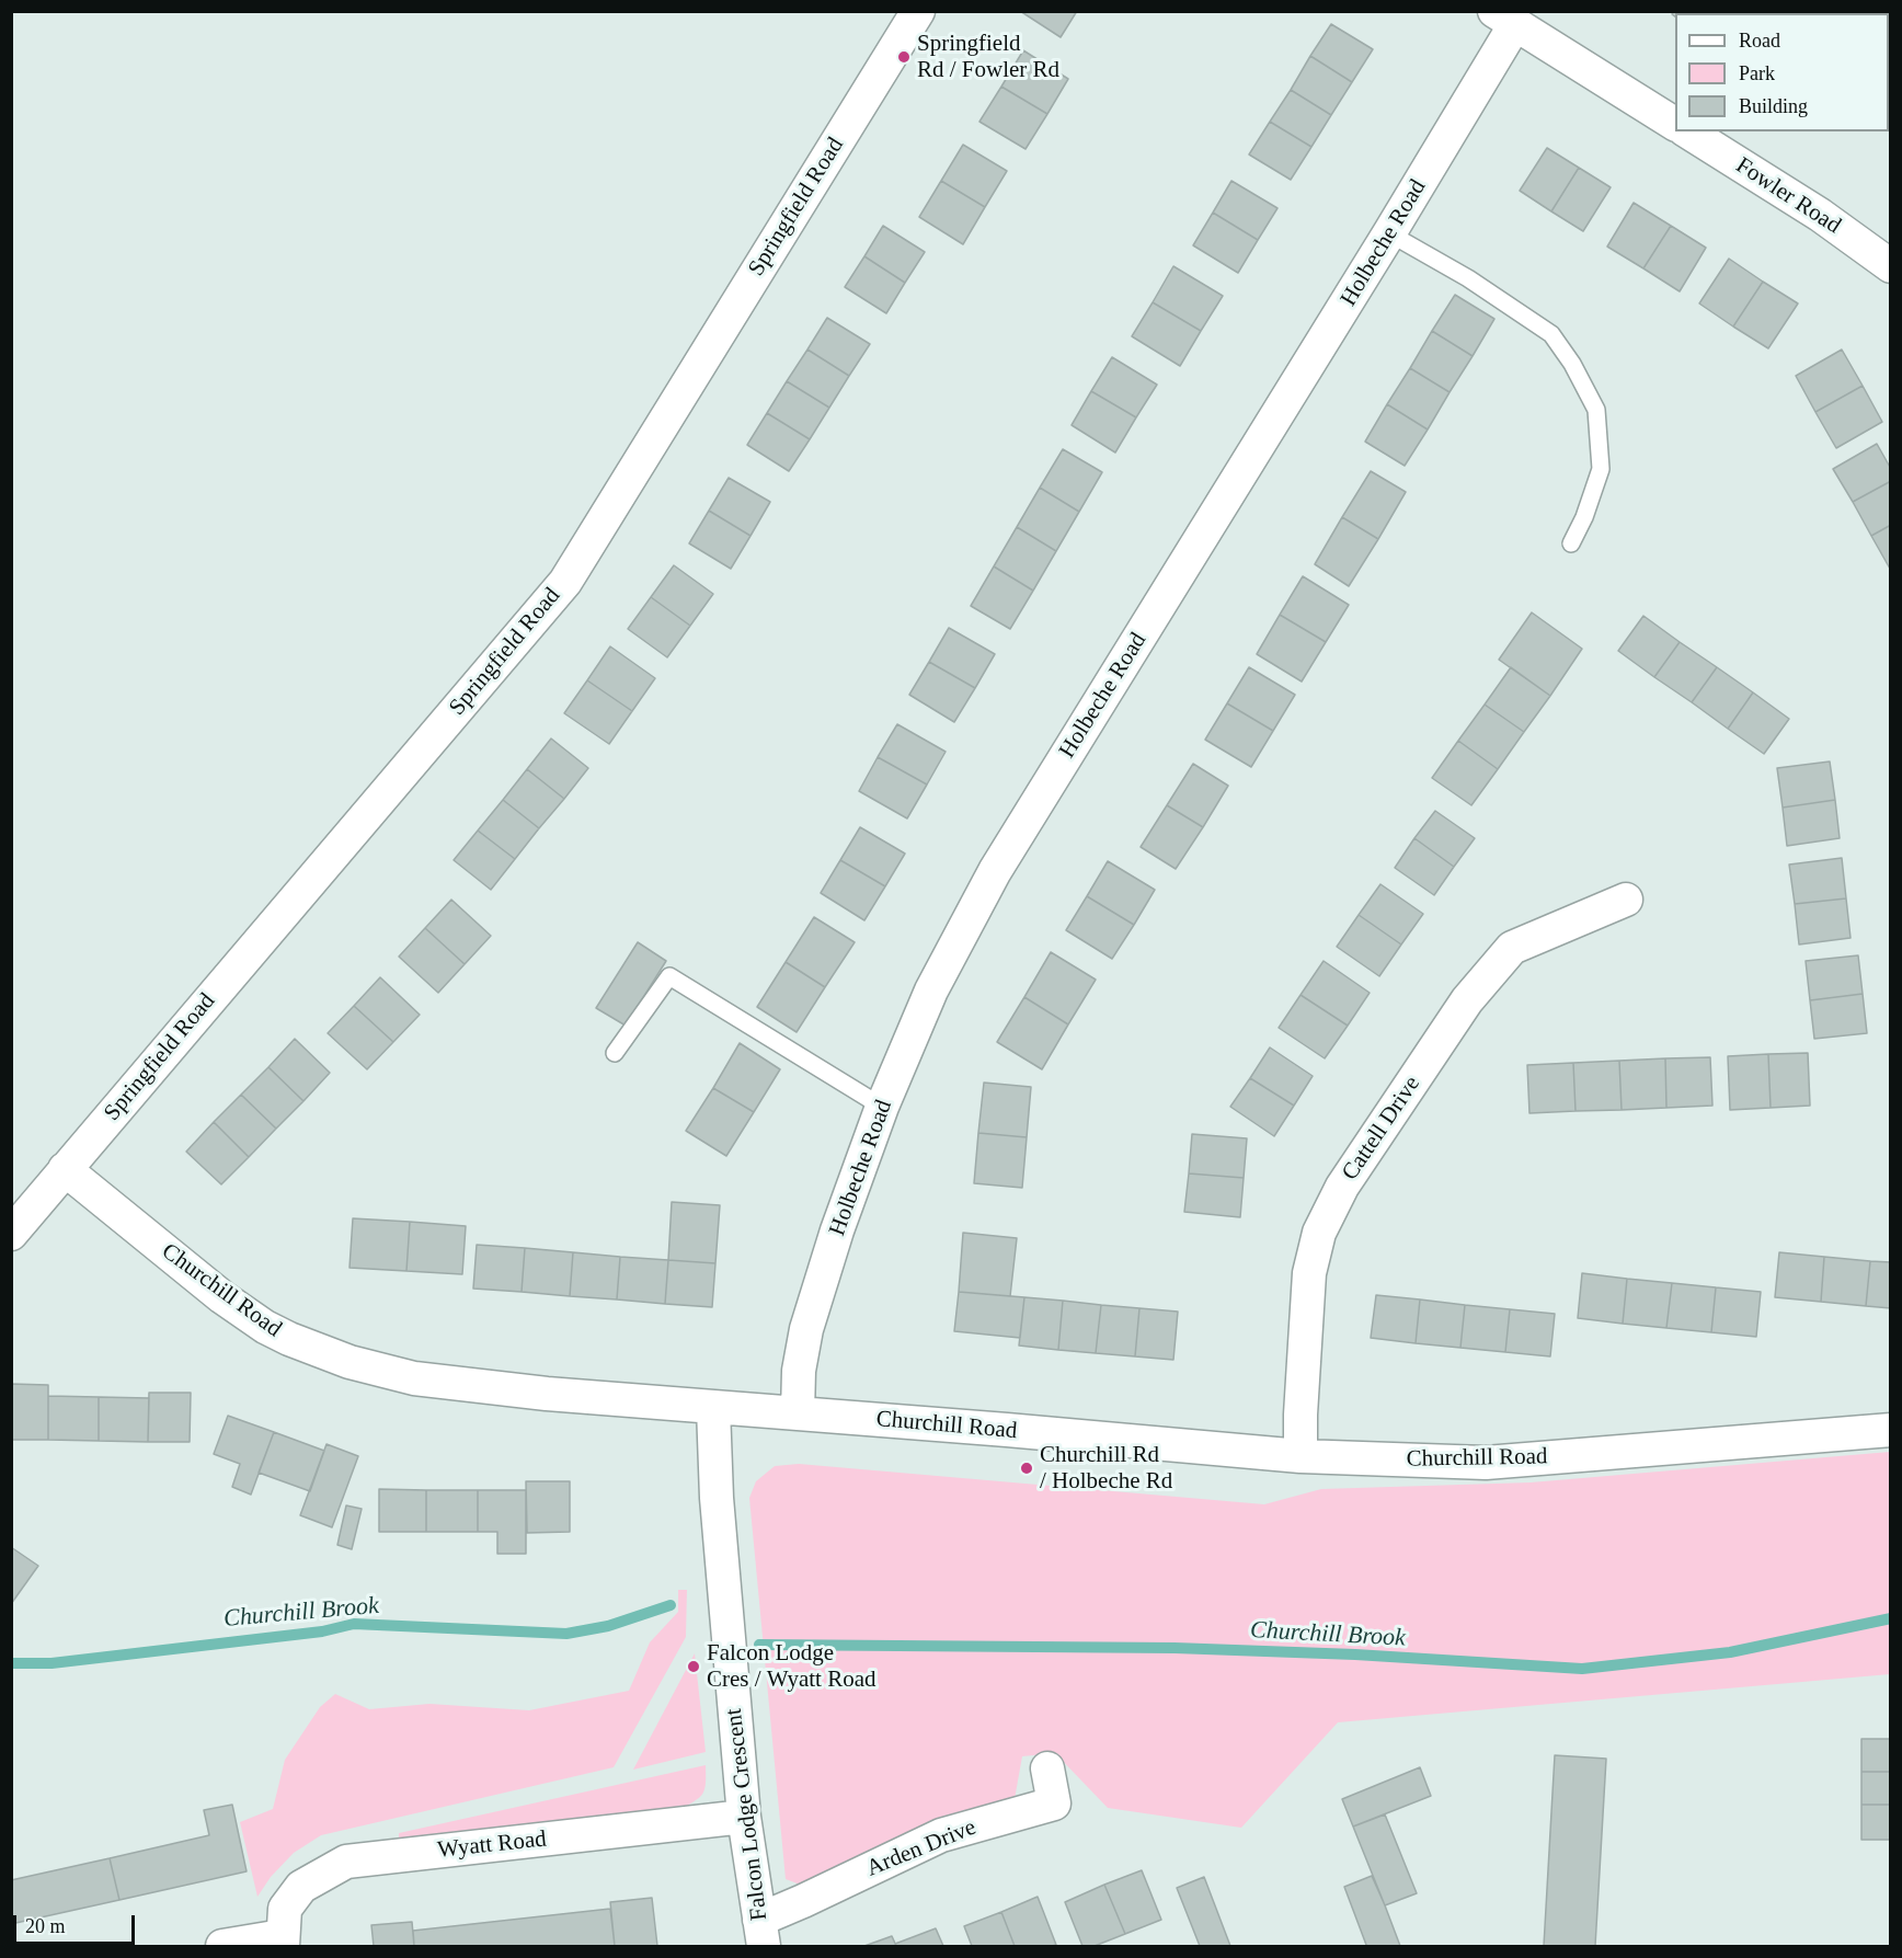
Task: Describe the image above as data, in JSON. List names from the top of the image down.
{
  "streets": {
    "street": [
      "Fowler Road",
      "Springfield Road",
      "Holbeche Road",
      "Cattell Drive",
      "Churchill Road",
      "Falcon Lodge Crescent",
      "Wyatt Road",
      "Arden Drive"
    ]
  },
  "crossings": [
    ["Springfield Road", "Churchill Road"],
    ["Holbeche Road", "Churchill Road"],
    ["Cattell Drive", "Churchill Road"],
    ["Churchill Road", "Falcon Lodge Crescent"],
    ["Falcon Lodge Crescent", "Wyatt Road"],
    ["Falcon Lodge Crescent", "Arden Drive"]
  ],
  "water": ["Churchill Brook"],
  "places": ["Springfield Rd / Fowler Rd", "Churchill Rd / Holbeche Rd", "Falcon Lodge Cres / Wyatt Road"],
  "legend": ["Road", "Park", "Building"],
  "scale_bar": "20 m"
}
